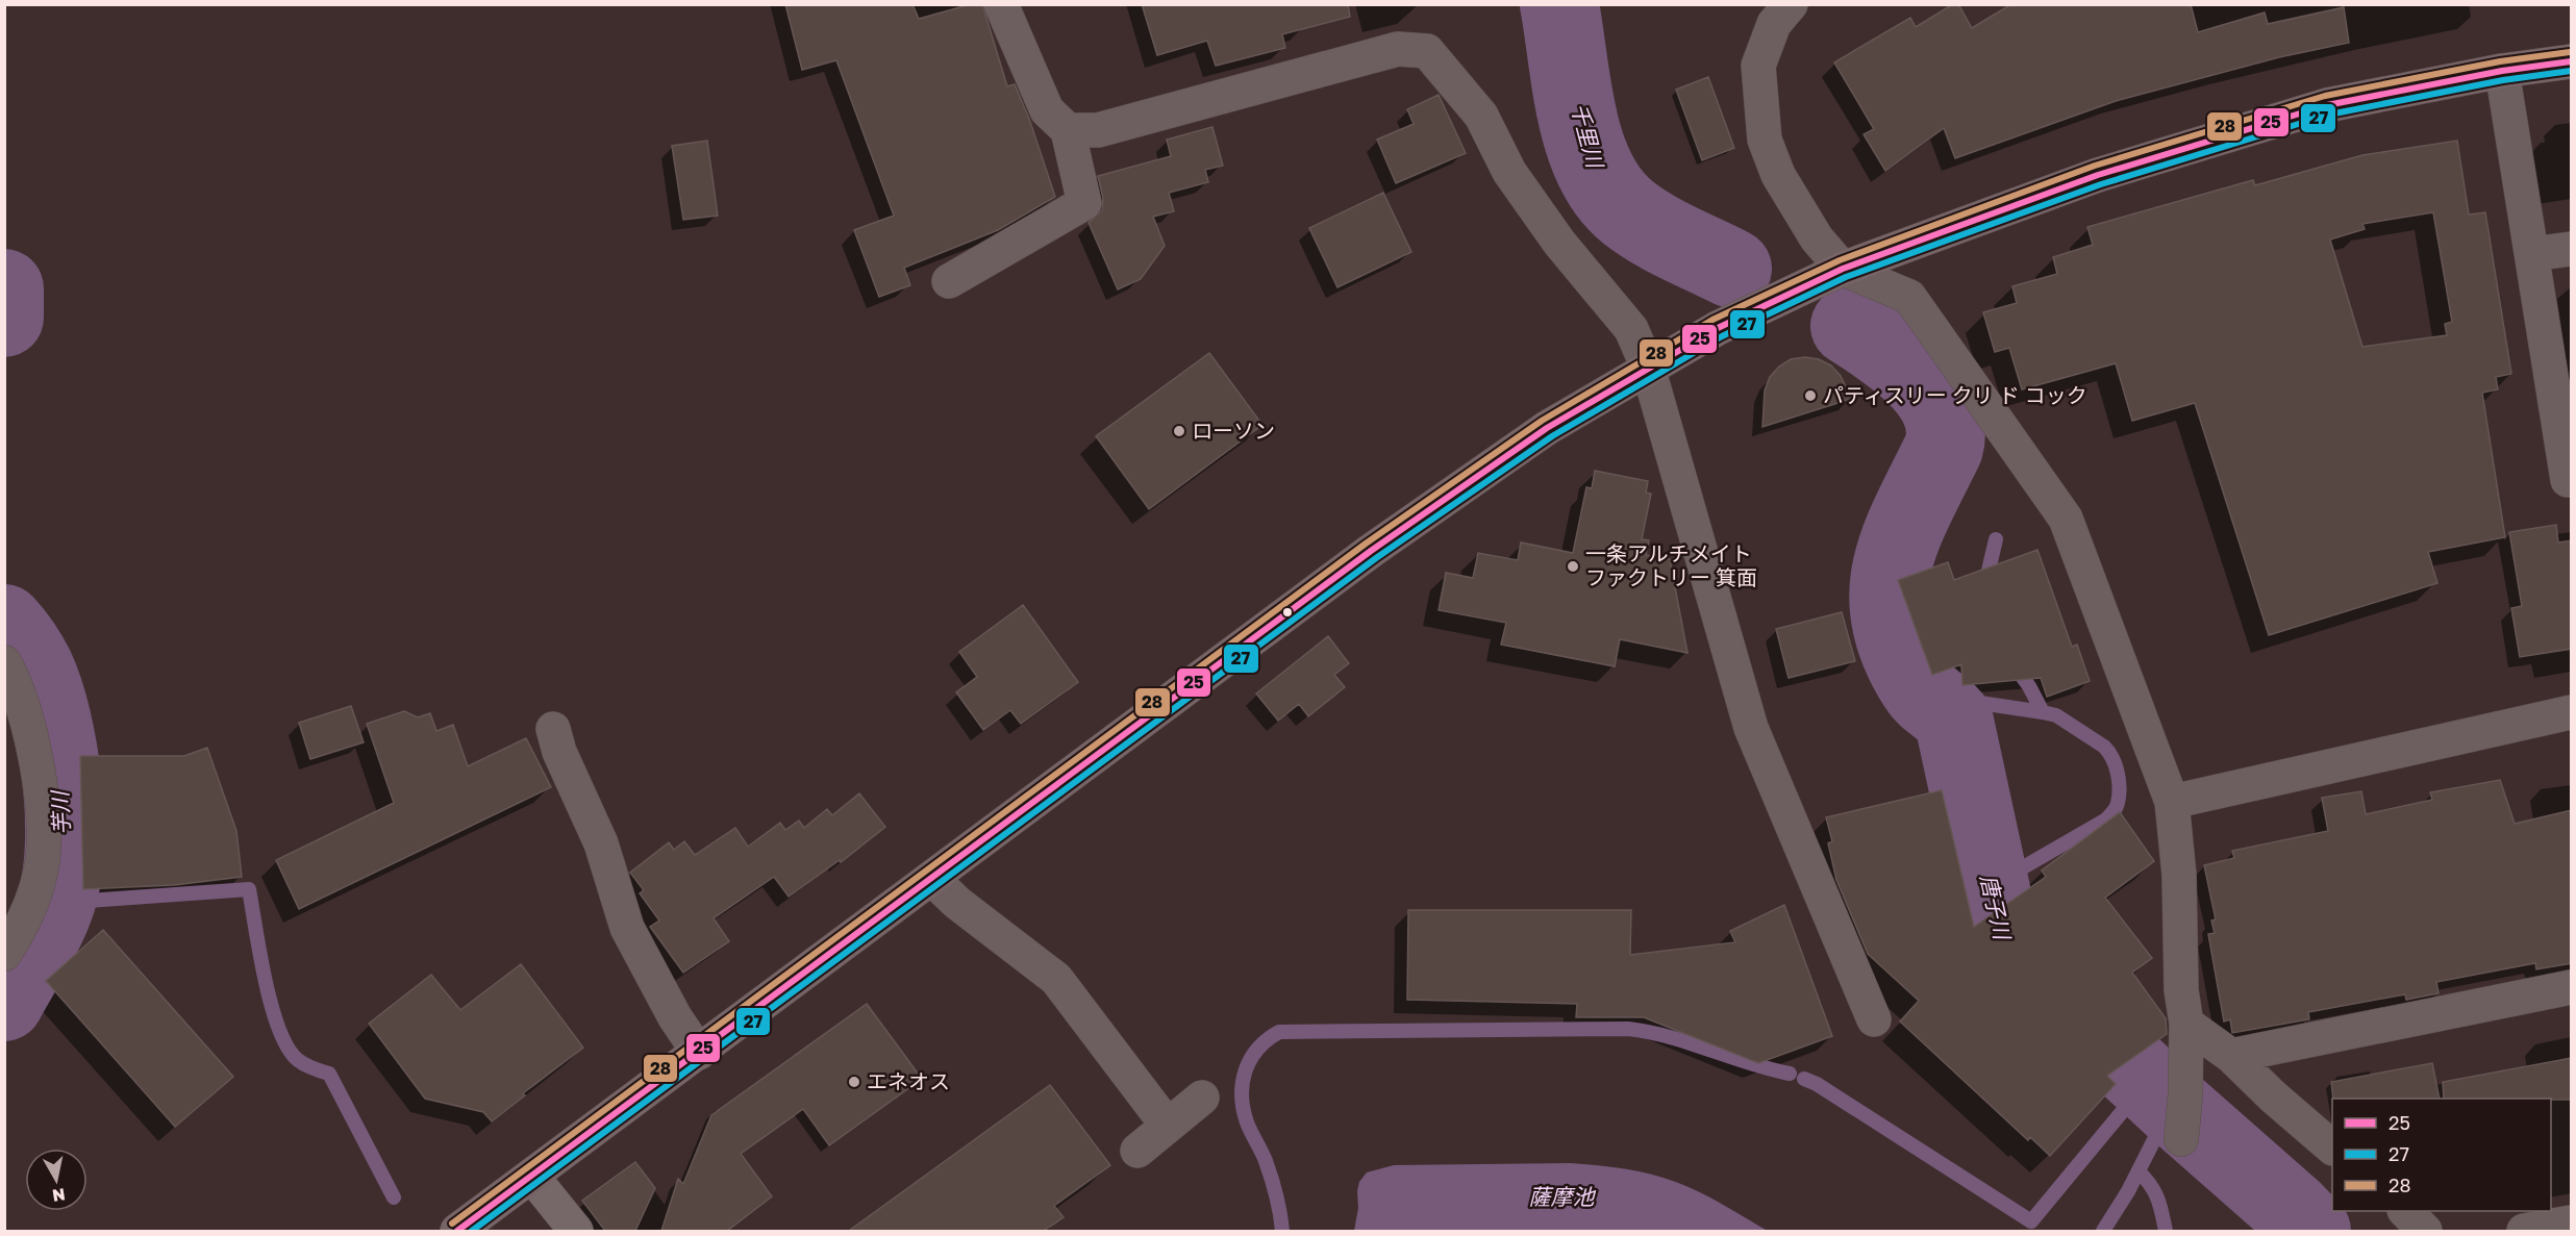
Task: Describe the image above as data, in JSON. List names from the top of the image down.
{
  "water": [
    "千里川",
    "芋川",
    "唐子川",
    "薩摩池"
  ],
  "places": [
    "パティスリー クリ ド コック",
    "ローソン",
    "一条アルチメイト ファクトリー 箕面",
    "エネオス"
  ],
  "lines": ["transit line 28", "transit line 25", "transit line 27"],
  "legend": ["25", "27", "28"],
  "north": "bottom"
}
